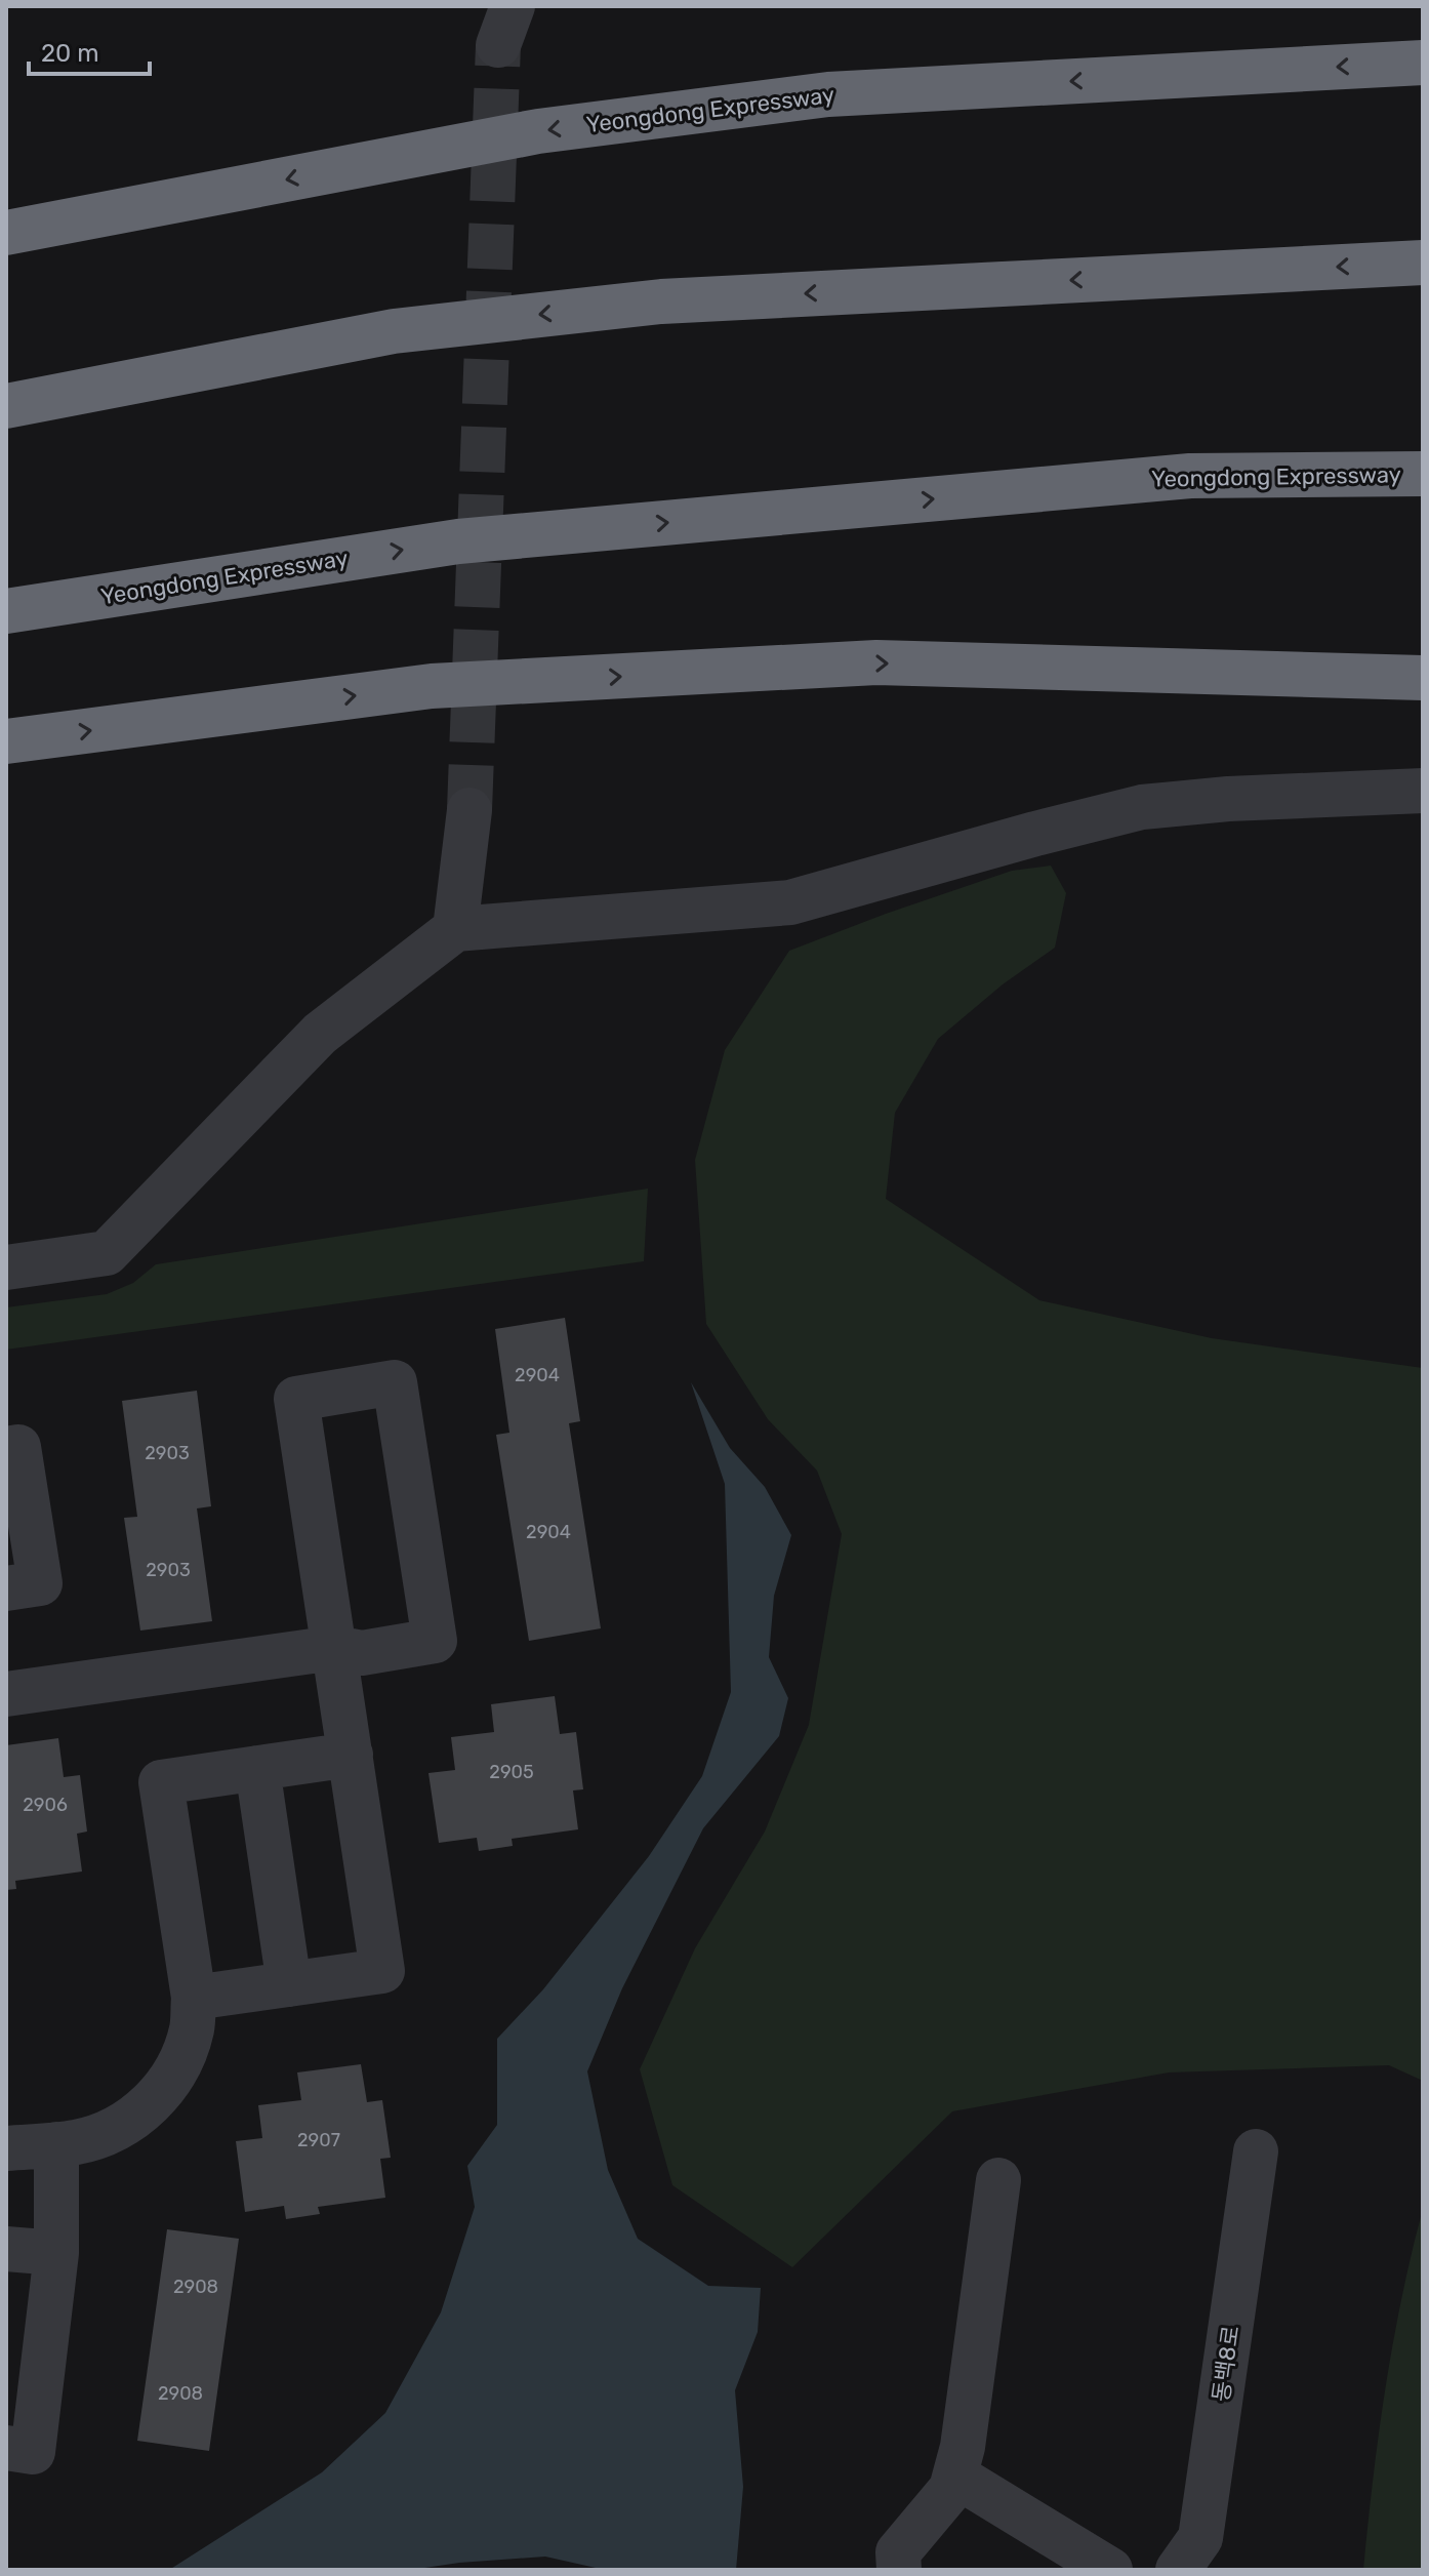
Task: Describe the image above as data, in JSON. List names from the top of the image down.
{
  "streets": {
    "highway": ["Yeongdong Expressway"],
    "street": ["동백8로"]
  },
  "house_numbers": [
    "2904",
    "2903",
    "2904",
    "2903",
    "2905",
    "2906",
    "2907",
    "2908",
    "2908"
  ],
  "scale_bar": "20 m"
}
